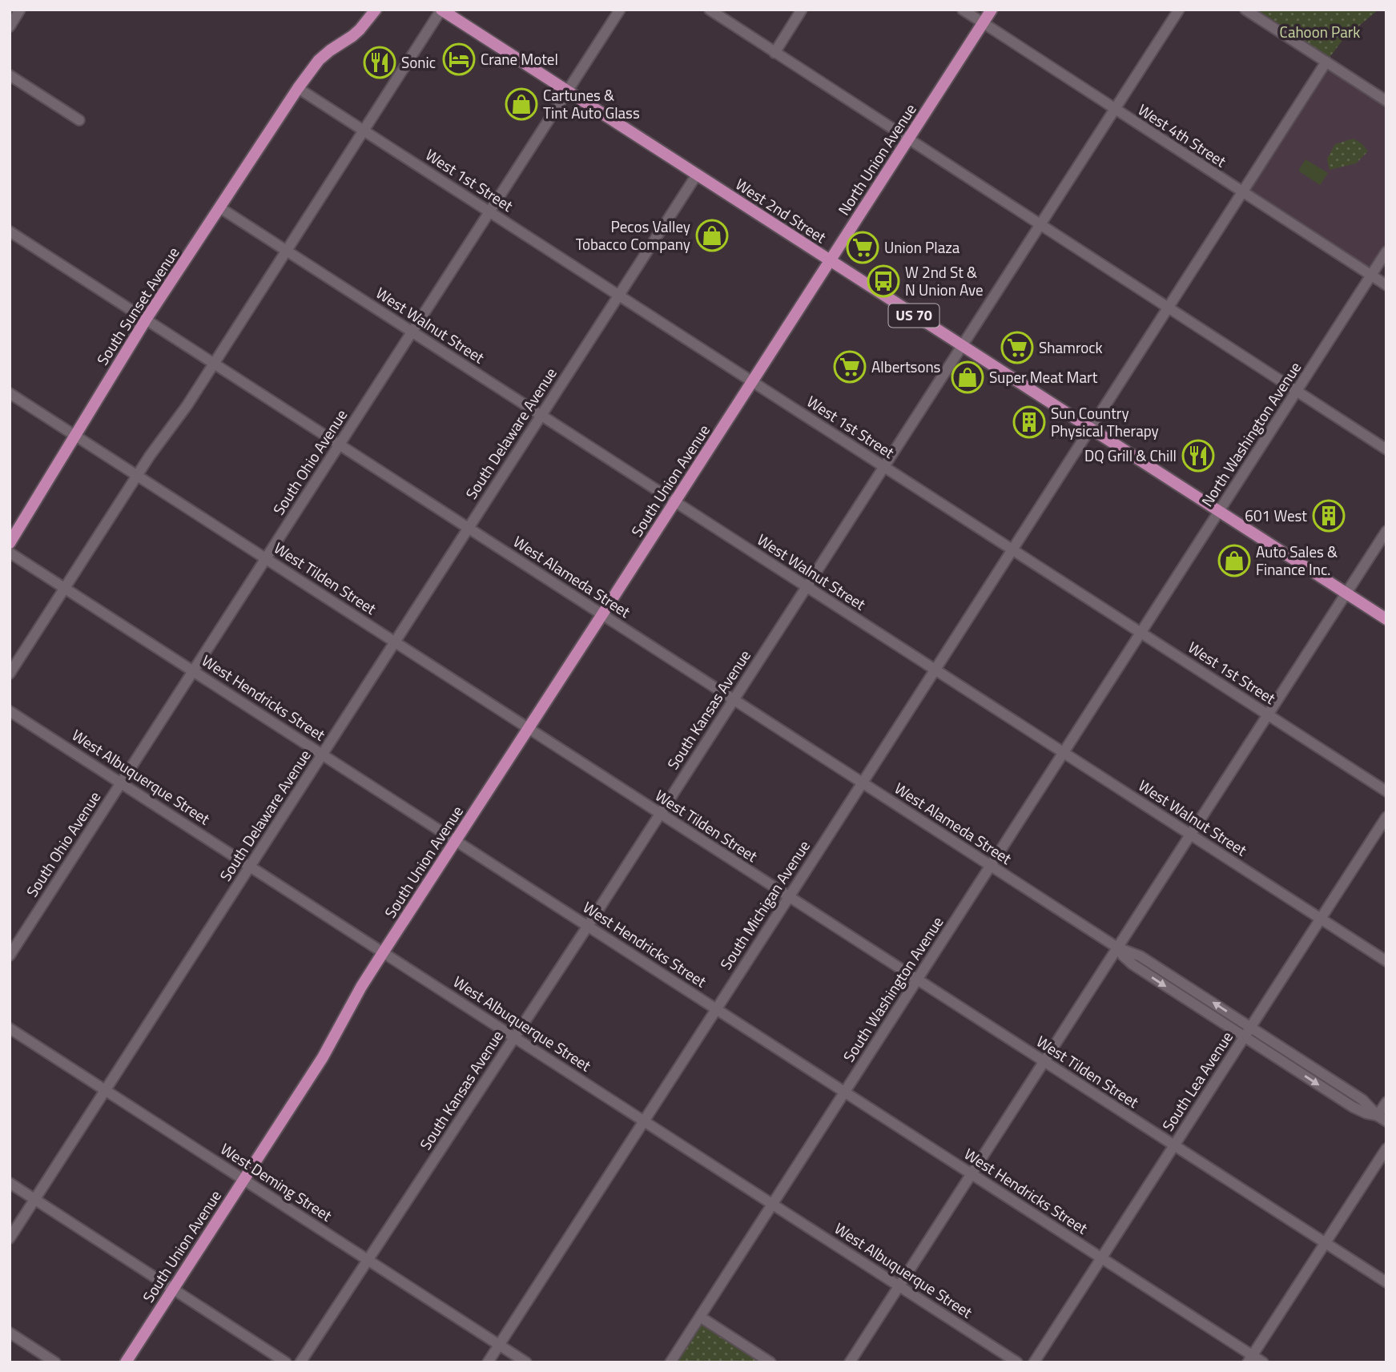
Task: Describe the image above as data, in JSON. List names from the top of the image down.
{
  "streets": {
    "main road": [
      "North Union Avenue",
      "West 2nd Street",
      "South Sunset Avenue",
      "US 70",
      "South Union Avenue"
    ],
    "street": [
      "West 4th Street",
      "West 1st Street",
      "West Walnut Street",
      "South Delaware Avenue",
      "North Washington Avenue",
      "South Ohio Avenue",
      "West Alameda Street",
      "West Tilden Street",
      "West Hendricks Street",
      "South Kansas Avenue",
      "West Albuquerque Street",
      "South Michigan Avenue",
      "South Washington Avenue",
      "South Lea Avenue",
      "West Deming Street"
    ]
  },
  "crossings": [
    ["West 4th Street", "North Union Avenue"],
    ["West 4th Street", "North Washington Avenue"],
    ["West 4th Street", "South Kansas Avenue"],
    ["West 4th Street", "South Michigan Avenue"],
    ["North Union Avenue", "West 1st Street"],
    ["North Union Avenue", "West 2nd Street"],
    ["North Union Avenue", "South Union Avenue"],
    ["West 1st Street", "South Sunset Avenue"],
    ["West 1st Street", "South Delaware Avenue"],
    ["West 1st Street", "North Washington Avenue"],
    ["West 1st Street", "South Ohio Avenue"],
    ["West 1st Street", "South Union Avenue"],
    ["West 1st Street", "South Kansas Avenue"],
    ["West 1st Street", "South Michigan Avenue"],
    ["West 1st Street", "South Washington Avenue"],
    ["West 2nd Street", "South Delaware Avenue"],
    ["West 2nd Street", "North Washington Avenue"],
    ["West 2nd Street", "South Ohio Avenue"],
    ["West 2nd Street", "South Kansas Avenue"],
    ["West 2nd Street", "South Michigan Avenue"],
    ["South Sunset Avenue", "West Walnut Street"],
    ["South Sunset Avenue", "West Alameda Street"],
    ["South Sunset Avenue", "West Tilden Street"],
    ["West Walnut Street", "South Delaware Avenue"],
    ["West Walnut Street", "South Ohio Avenue"],
    ["West Walnut Street", "South Union Avenue"],
    ["West Walnut Street", "South Kansas Avenue"],
    ["West Walnut Street", "South Michigan Avenue"],
    ["West Walnut Street", "South Washington Avenue"],
    ["West Walnut Street", "South Lea Avenue"],
    ["South Delaware Avenue", "West Alameda Street"],
    ["South Delaware Avenue", "West Tilden Street"],
    ["South Delaware Avenue", "West Hendricks Street"],
    ["South Delaware Avenue", "West Albuquerque Street"],
    ["South Delaware Avenue", "West Deming Street"],
    ["North Washington Avenue", "South Washington Avenue"],
    ["South Ohio Avenue", "West Alameda Street"],
    ["South Ohio Avenue", "West Tilden Street"],
    ["South Ohio Avenue", "West Hendricks Street"],
    ["South Ohio Avenue", "West Albuquerque Street"],
    ["South Union Avenue", "West Alameda Street"],
    ["South Union Avenue", "West Tilden Street"],
    ["South Union Avenue", "West Hendricks Street"],
    ["South Union Avenue", "West Albuquerque Street"],
    ["South Union Avenue", "West Deming Street"],
    ["West Alameda Street", "South Kansas Avenue"],
    ["West Alameda Street", "South Michigan Avenue"],
    ["West Alameda Street", "South Washington Avenue"],
    ["West Alameda Street", "South Lea Avenue"],
    ["West Tilden Street", "South Kansas Avenue"],
    ["West Tilden Street", "South Michigan Avenue"],
    ["West Tilden Street", "South Washington Avenue"],
    ["West Tilden Street", "South Lea Avenue"],
    ["West Hendricks Street", "South Kansas Avenue"],
    ["West Hendricks Street", "South Michigan Avenue"],
    ["West Hendricks Street", "South Washington Avenue"],
    ["West Hendricks Street", "South Lea Avenue"],
    ["South Kansas Avenue", "West Albuquerque Street"],
    ["South Kansas Avenue", "West Deming Street"],
    ["West Albuquerque Street", "South Michigan Avenue"],
    ["West Albuquerque Street", "South Washington Avenue"],
    ["South Michigan Avenue", "West Deming Street"]
  ],
  "parks": ["Cahoon Park"],
  "places": {
    "hotel": ["Crane Motel"],
    "restaurant": ["Sonic", "DQ Grill & Chill"],
    "shop": [
      "Cartunes & Tint Auto Glass",
      "Pecos Valley Tobacco Company",
      "Super Meat Mart",
      "Auto Sales & Finance Inc."
    ],
    "supermarket": ["Union Plaza", "Shamrock", "Albertsons"],
    "bus stop": ["W 2nd St & N Union Ave"],
    "building": ["Sun Country Physical Therapy", "601 West"]
  }
}
